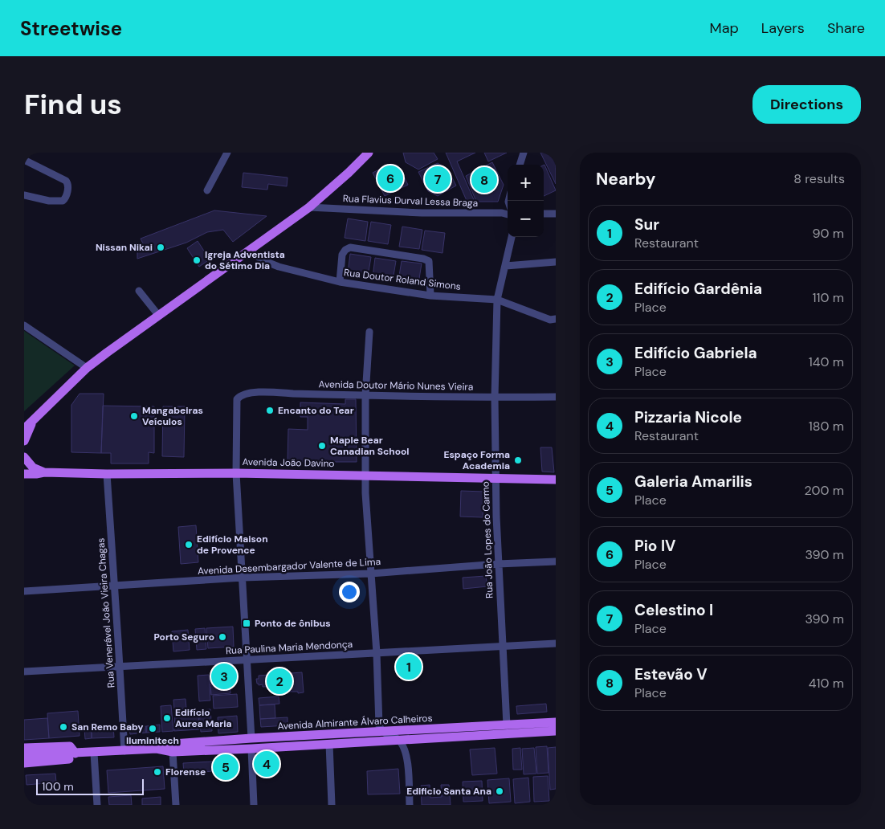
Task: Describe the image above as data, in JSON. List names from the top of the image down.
{
  "streets": {
    "main road": ["Avenida João Davino", "Avenida Almirante Álvaro Calheiros"],
    "street": [
      "Rua Flavius Durval Lessa Braga",
      "Rua Doutor Roland Simons",
      "Avenida Doutor Mário Nunes Vieira",
      "Rua João Lopes do Carmo",
      "Avenida Desembargador Valente de Lima",
      "Rua Venerável João Vieira Chagas",
      "Rua Paulina Maria Mendonça"
    ]
  },
  "crossings": [
    ["Rua Doutor Roland Simons", "Rua João Lopes do Carmo"],
    ["Avenida Doutor Mário Nunes Vieira", "Avenida João Davino"],
    ["Avenida Doutor Mário Nunes Vieira", "Rua João Lopes do Carmo"],
    ["Avenida João Davino", "Rua João Lopes do Carmo"],
    ["Avenida João Davino", "Rua Venerável João Vieira Chagas"],
    ["Rua João Lopes do Carmo", "Avenida Desembargador Valente de Lima"],
    ["Rua João Lopes do Carmo", "Rua Paulina Maria Mendonça"],
    ["Rua João Lopes do Carmo", "Avenida Almirante Álvaro Calheiros"],
    ["Avenida Desembargador Valente de Lima", "Rua Venerável João Vieira Chagas"],
    ["Rua Venerável João Vieira Chagas", "Rua Paulina Maria Mendonça"],
    ["Rua Venerável João Vieira Chagas", "Avenida Almirante Álvaro Calheiros"]
  ],
  "places": {
    "other": [
      "Nissan Nikai",
      "Igreja Adventista do Sétimo Dia",
      "Encanto do Tear",
      "Mangabeiras Veículos",
      "Maple Bear Canadian School",
      "Espaço Forma Academia",
      "Edifício Maison de Provence",
      "Porto Seguro",
      "Edifício Aurea Maria",
      "San Remo Baby",
      "Iluminitech",
      "Florense",
      "Edificio Santa Ana"
    ],
    "transit": ["Ponto de ônibus"]
  },
  "scale_bar": "100 m",
  "page": {
    "header": "Streetwise",
    "nav": ["Map", "Layers", "Share"],
    "buttons": "Directions",
    "title": "Find us",
    "heading": ["Nearby", "8 results"],
    "pins": [
      "6",
      "7",
      "8",
      "1",
      "3",
      "2",
      "4",
      "5"
    ],
    "map_buttons": ["+", "−"],
    "list": [
      {
        "mark": "1",
        "name": "Sur",
        "note": "Restaurant",
        "value": "90 m"
      },
      {
        "mark": "2",
        "name": "Edifício Gardênia",
        "note": "Place",
        "value": "110 m"
      },
      {
        "mark": "3",
        "name": "Edifício Gabriela",
        "note": "Place",
        "value": "140 m"
      },
      {
        "mark": "4",
        "name": "Pizzaria Nicole",
        "note": "Restaurant",
        "value": "180 m"
      },
      {
        "mark": "5",
        "name": "Galeria Amarilis",
        "note": "Place",
        "value": "200 m"
      },
      {
        "mark": "6",
        "name": "Pio IV",
        "note": "Place",
        "value": "390 m"
      },
      {
        "mark": "7",
        "name": "Celestino I",
        "note": "Place",
        "value": "390 m"
      },
      {
        "mark": "8",
        "name": "Estevão V",
        "note": "Place",
        "value": "410 m"
      }
    ],
    "scale": "100 m"
  }
}
